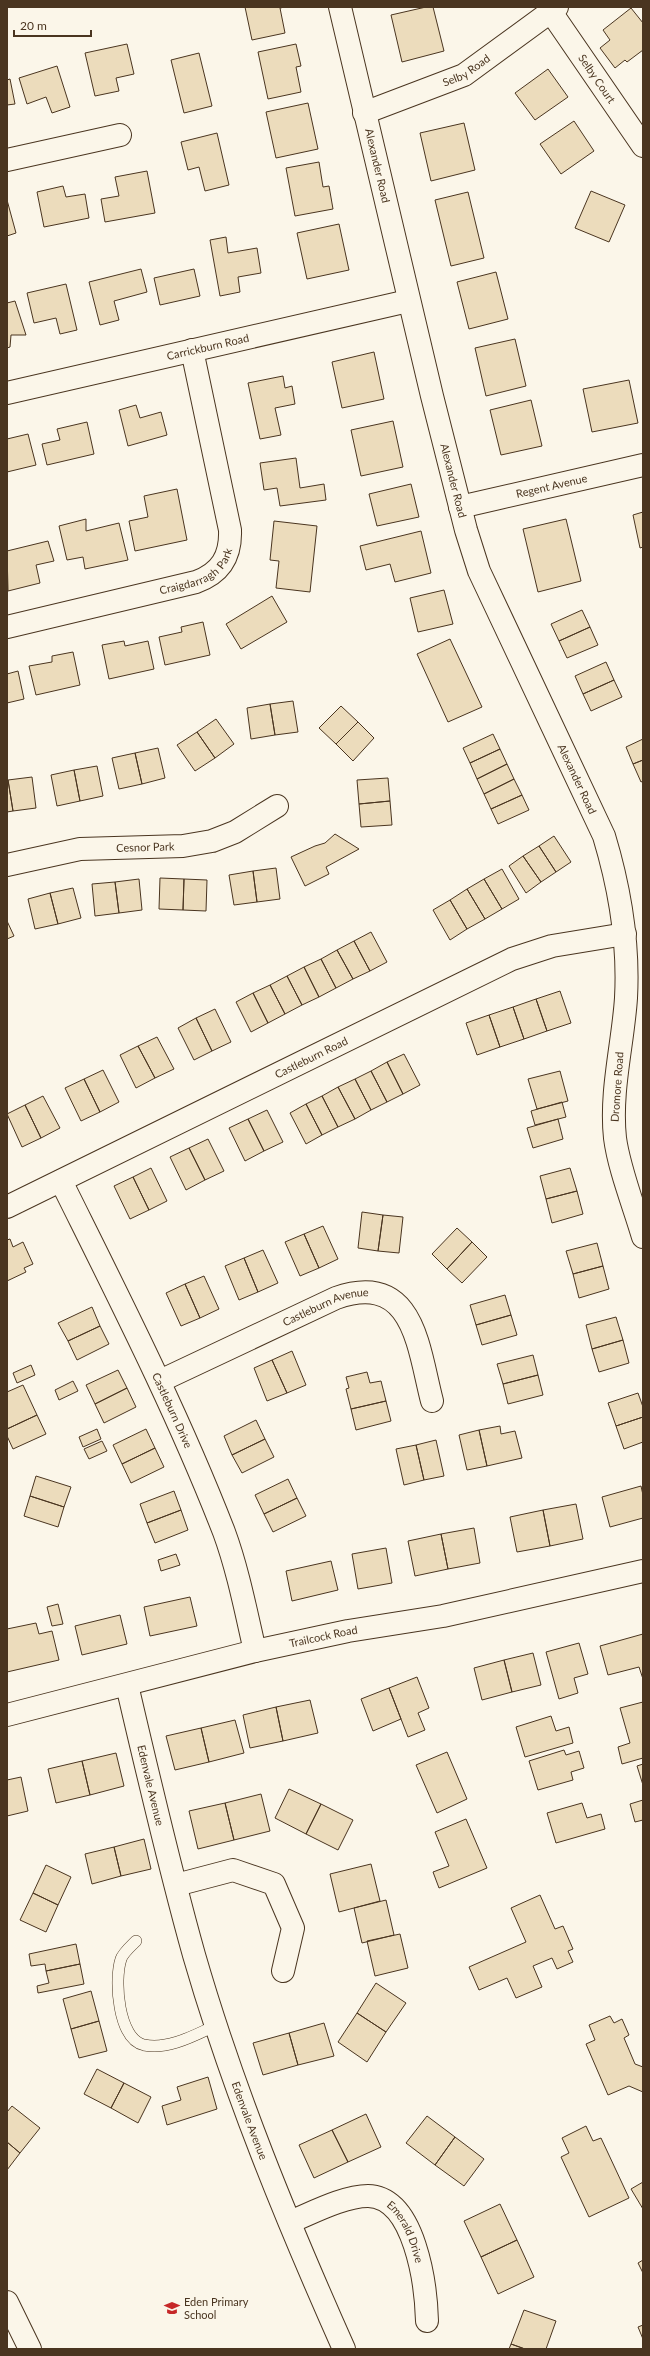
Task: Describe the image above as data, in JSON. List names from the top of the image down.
{
  "streets": {
    "street": [
      "Selby Road",
      "Selby Court",
      "Alexander Road",
      "Carrickburn Road",
      "Regent Avenue",
      "Craigdarragh Park",
      "Cesnor Park",
      "Castleburn Road",
      "Dromore Road",
      "Castleburn Avenue",
      "Castleburn Drive",
      "Trailcock Road",
      "Edenvale Avenue",
      "Emerald Drive"
    ]
  },
  "crossings": [
    ["Selby Road", "Selby Court"],
    ["Selby Road", "Alexander Road"],
    ["Alexander Road", "Carrickburn Road"],
    ["Alexander Road", "Regent Avenue"],
    ["Alexander Road", "Castleburn Road"],
    ["Alexander Road", "Dromore Road"],
    ["Carrickburn Road", "Craigdarragh Park"],
    ["Castleburn Road", "Dromore Road"],
    ["Castleburn Road", "Castleburn Drive"],
    ["Castleburn Avenue", "Castleburn Drive"],
    ["Castleburn Drive", "Trailcock Road"],
    ["Trailcock Road", "Edenvale Avenue"],
    ["Edenvale Avenue", "Emerald Drive"]
  ],
  "places": {
    "school or university": ["Eden Primary School"]
  },
  "scale_bar": "20 m"
}
